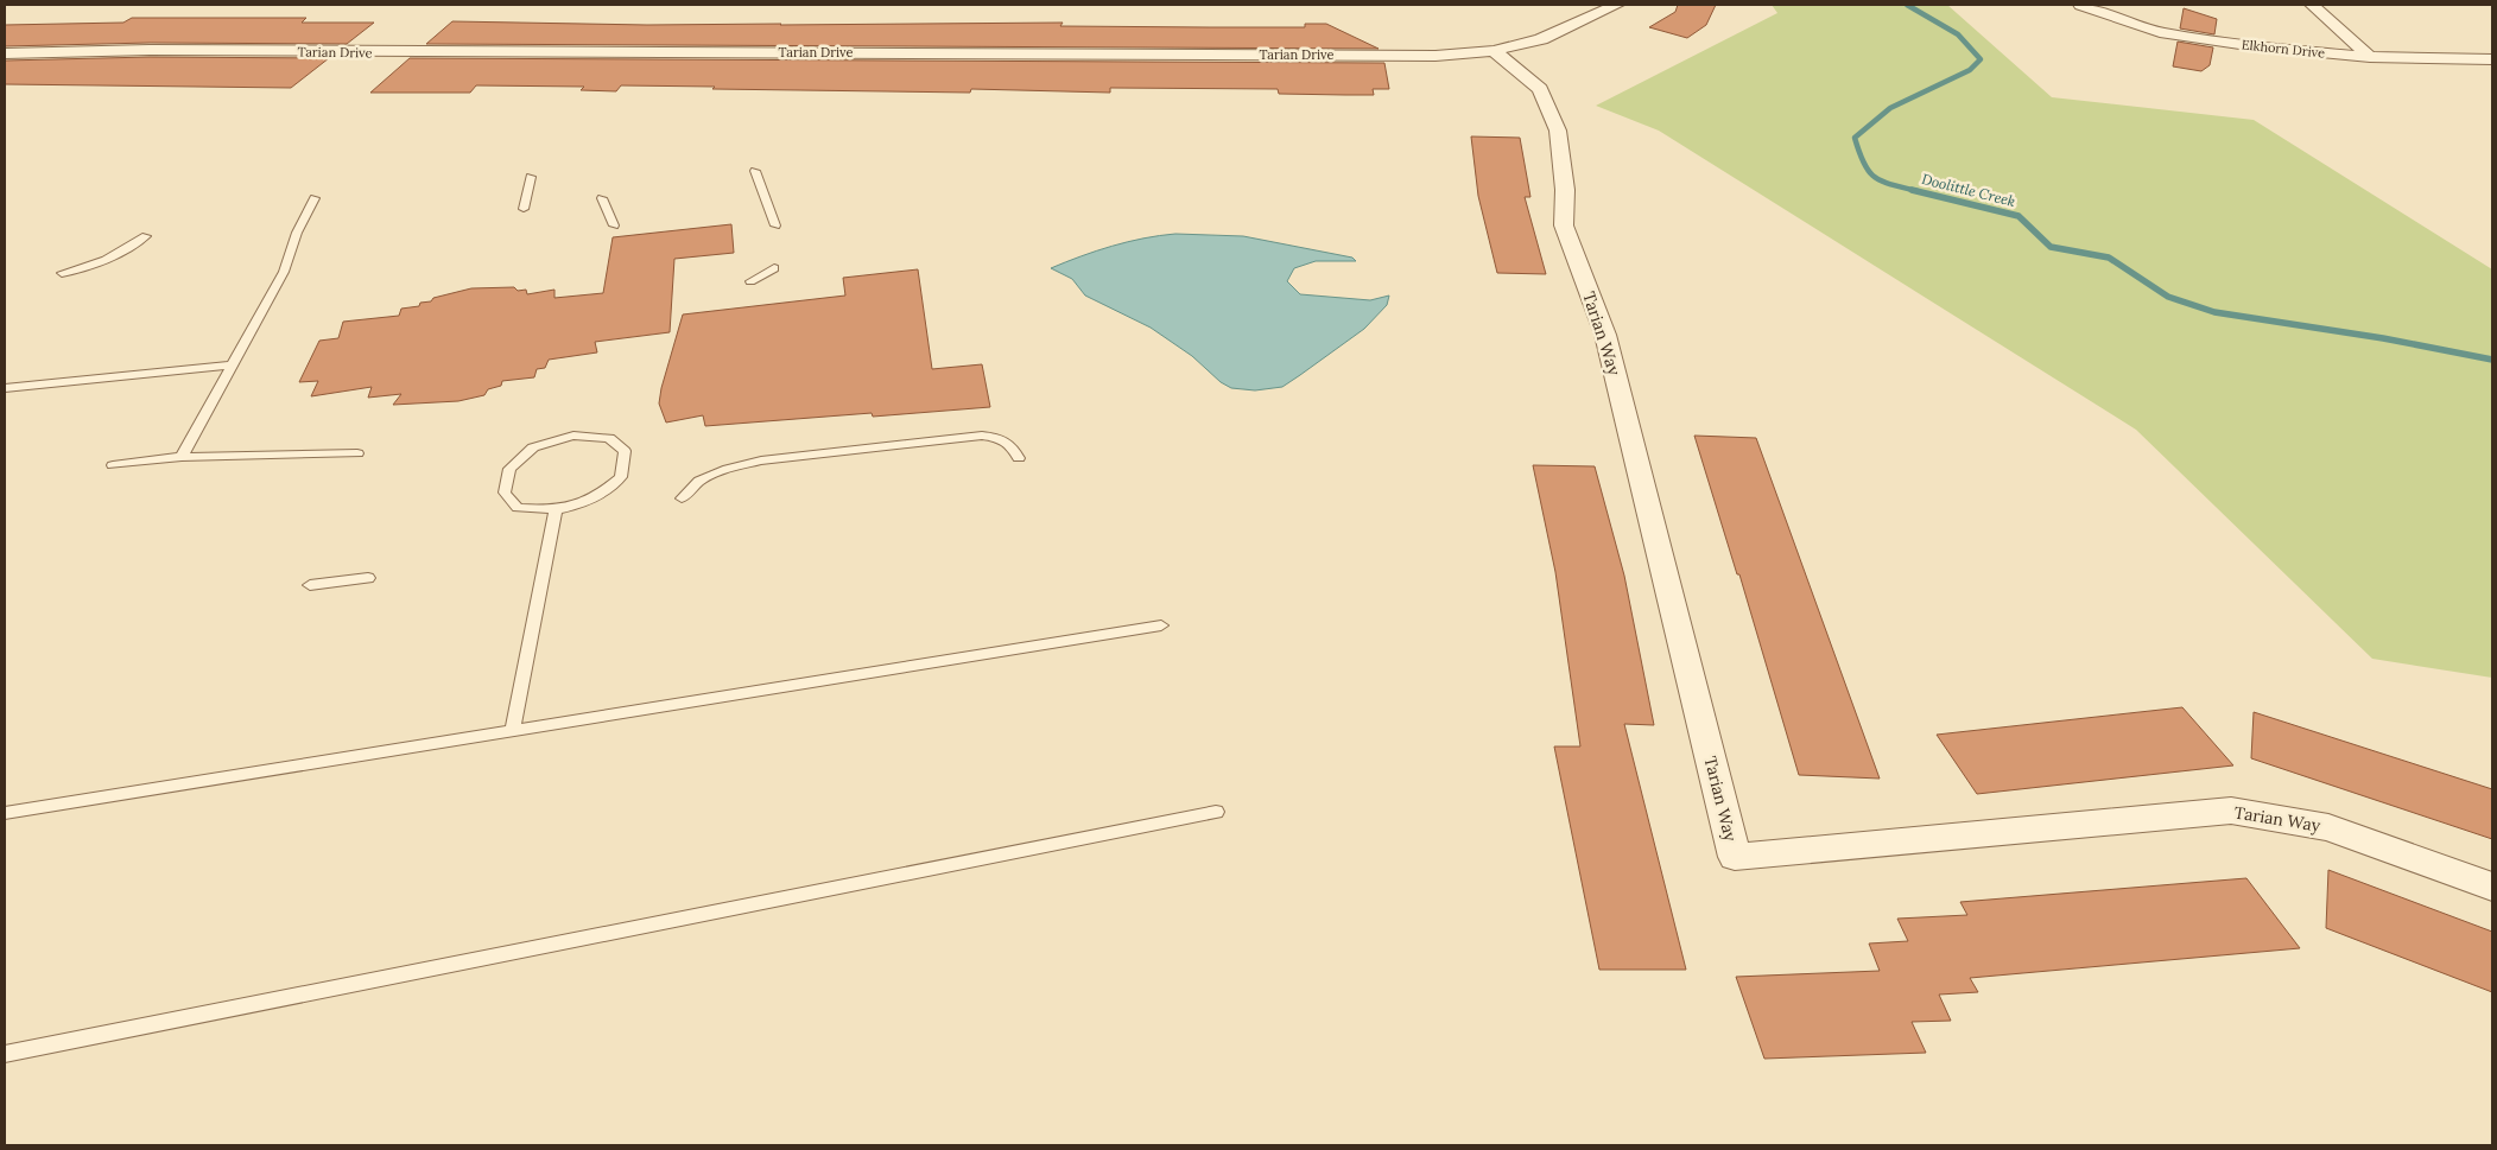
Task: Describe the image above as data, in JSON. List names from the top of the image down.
{
  "streets": {
    "street": ["Elkhorn Drive", "Tarian Drive", "Tarian Way"]
  },
  "crossings": [
    ["Tarian Drive", "Tarian Way"]
  ],
  "water": ["Doolittle Creek"]
}
